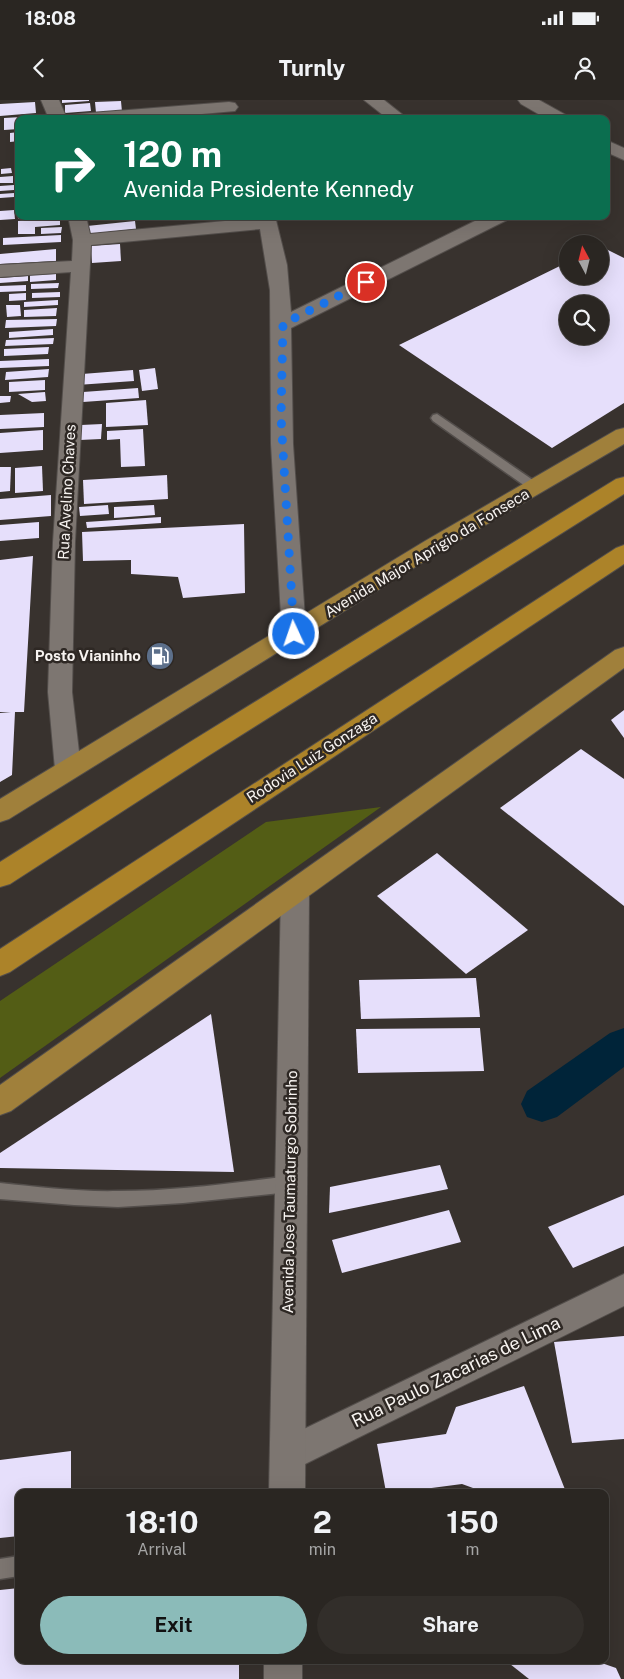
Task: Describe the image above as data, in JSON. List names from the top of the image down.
{
  "streets": {
    "highway": ["Rodovia Luiz Gonzaga"],
    "main road": ["Avenida Major Aprigio da Fonseca"],
    "street": ["Rua Avelino Chaves", "Avenida Jose Taumaturgo Sobrinho", "Rua Paulo Zacarias de Lima"]
  },
  "crossings": [
    ["Rua Avelino Chaves", "Avenida Major Aprigio da Fonseca"],
    ["Avenida Jose Taumaturgo Sobrinho", "Rua Paulo Zacarias de Lima"]
  ],
  "places": {
    "fuel station": ["Posto Vianinho"]
  },
  "north": "top",
  "page": {
    "status": "18:08",
    "header": "Turnly",
    "turn": ["120 m", "Avenida Presidente Kennedy"],
    "eta": [
      "18:10",
      "Arrival",
      "2",
      "min",
      "150",
      "m"
    ],
    "buttons": ["Exit", "Share"]
  }
}
